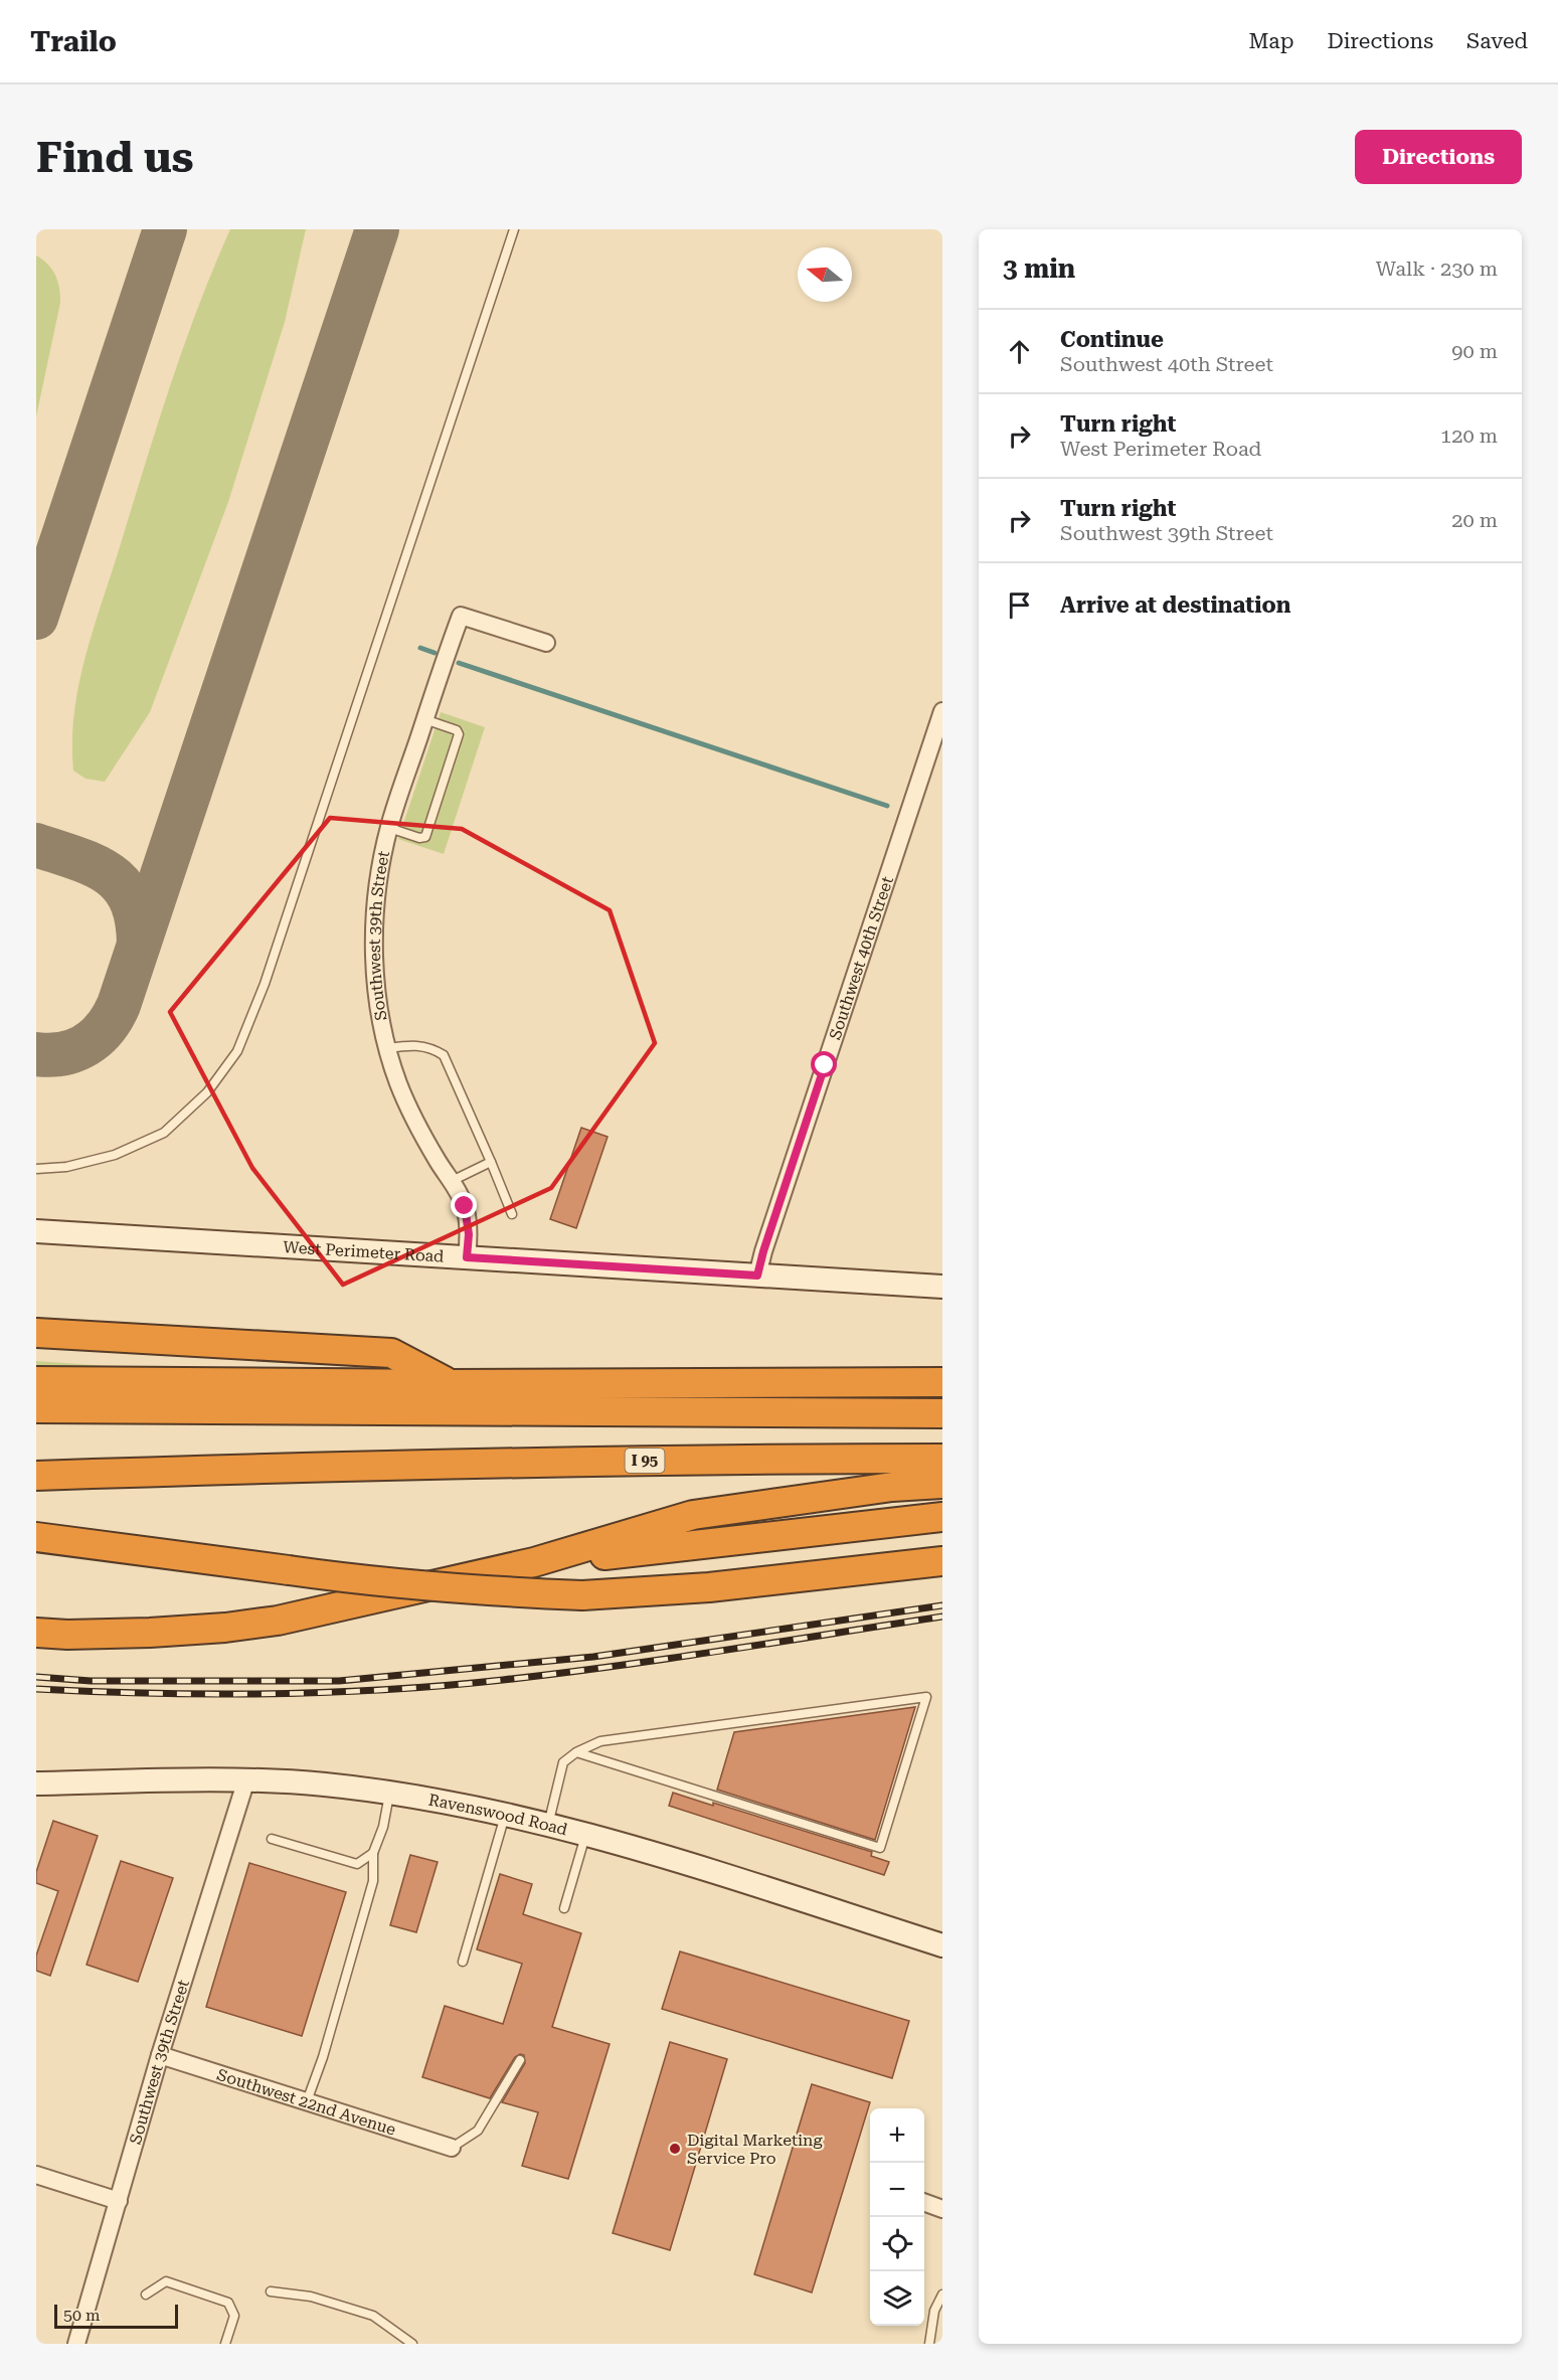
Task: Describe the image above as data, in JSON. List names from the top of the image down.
{
  "streets": {
    "highway": ["I 95"],
    "street": [
      "Southwest 39th Street",
      "Southwest 40th Street",
      "West Perimeter Road",
      "Ravenswood Road",
      "Southwest 22nd Avenue"
    ]
  },
  "crossings": [
    ["Southwest 39th Street", "West Perimeter Road"],
    ["Southwest 39th Street", "Ravenswood Road"],
    ["Southwest 39th Street", "Southwest 22nd Avenue"],
    ["Southwest 40th Street", "West Perimeter Road"]
  ],
  "places": ["Digital Marketing Service Pro"],
  "scale_bar": "50 m",
  "north": "left",
  "page": {
    "header": "Trailo",
    "nav": ["Map", "Directions", "Saved"],
    "buttons": "Directions",
    "title": "Find us",
    "heading": ["3 min", "Walk · 230 m"],
    "list": [
      ["Continue", "Southwest 40th Street", "90 m"],
      ["Turn right", "West Perimeter Road", "120 m"],
      ["Turn right", "Southwest 39th Street", "20 m"],
      "Arrive at destination"
    ],
    "map_buttons": ["+", "−"],
    "scale": "50 m"
  }
}
